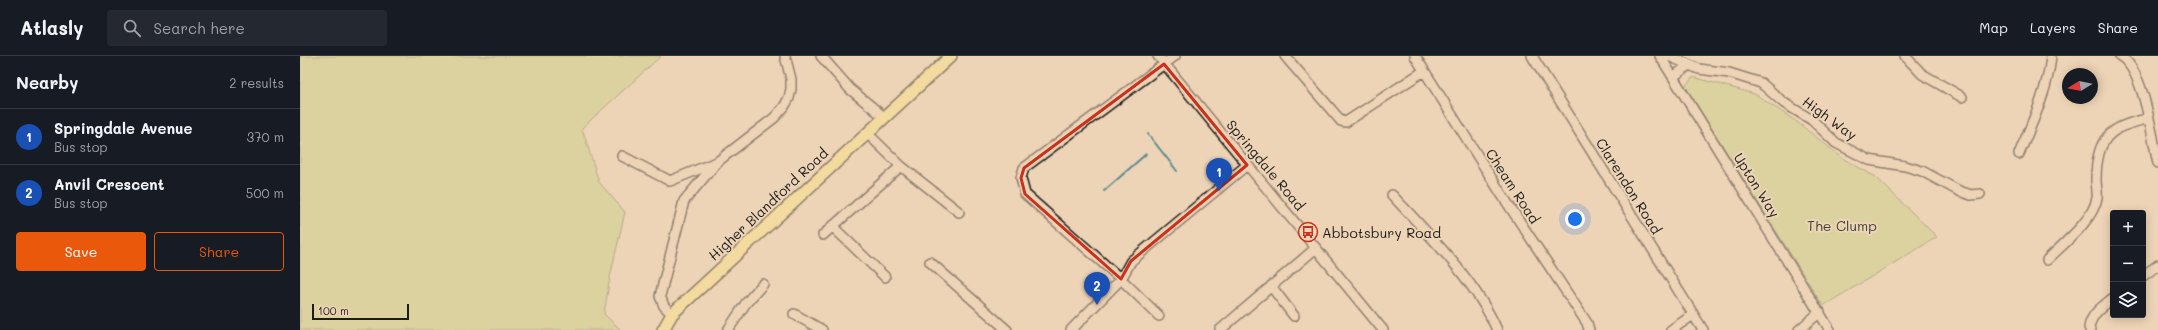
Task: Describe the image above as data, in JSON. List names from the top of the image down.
{
  "streets": {
    "main road": ["Higher Blandford Road"],
    "street": [
      "High Way",
      "Springdale Road",
      "Upton Way",
      "Cheam Road",
      "Clarendon Road"
    ]
  },
  "parks": ["The Clump"],
  "places": {
    "bus stop": ["Abbotsbury Road"]
  },
  "scale_bar": "100 m",
  "north": "left",
  "page": {
    "header": "Atlasly",
    "search": "Search here",
    "nav": ["Map", "Layers", "Share"],
    "heading": ["Nearby", "2 results"],
    "list": [
      {
        "mark": "1",
        "name": "Springdale Avenue",
        "note": "Bus stop",
        "value": "370 m"
      },
      {
        "mark": "2",
        "name": "Anvil Crescent",
        "note": "Bus stop",
        "value": "500 m"
      }
    ],
    "pins": ["1", "2"],
    "map_buttons": ["+", "−"],
    "buttons": ["Save", "Share"],
    "scale": "100 m"
  }
}
